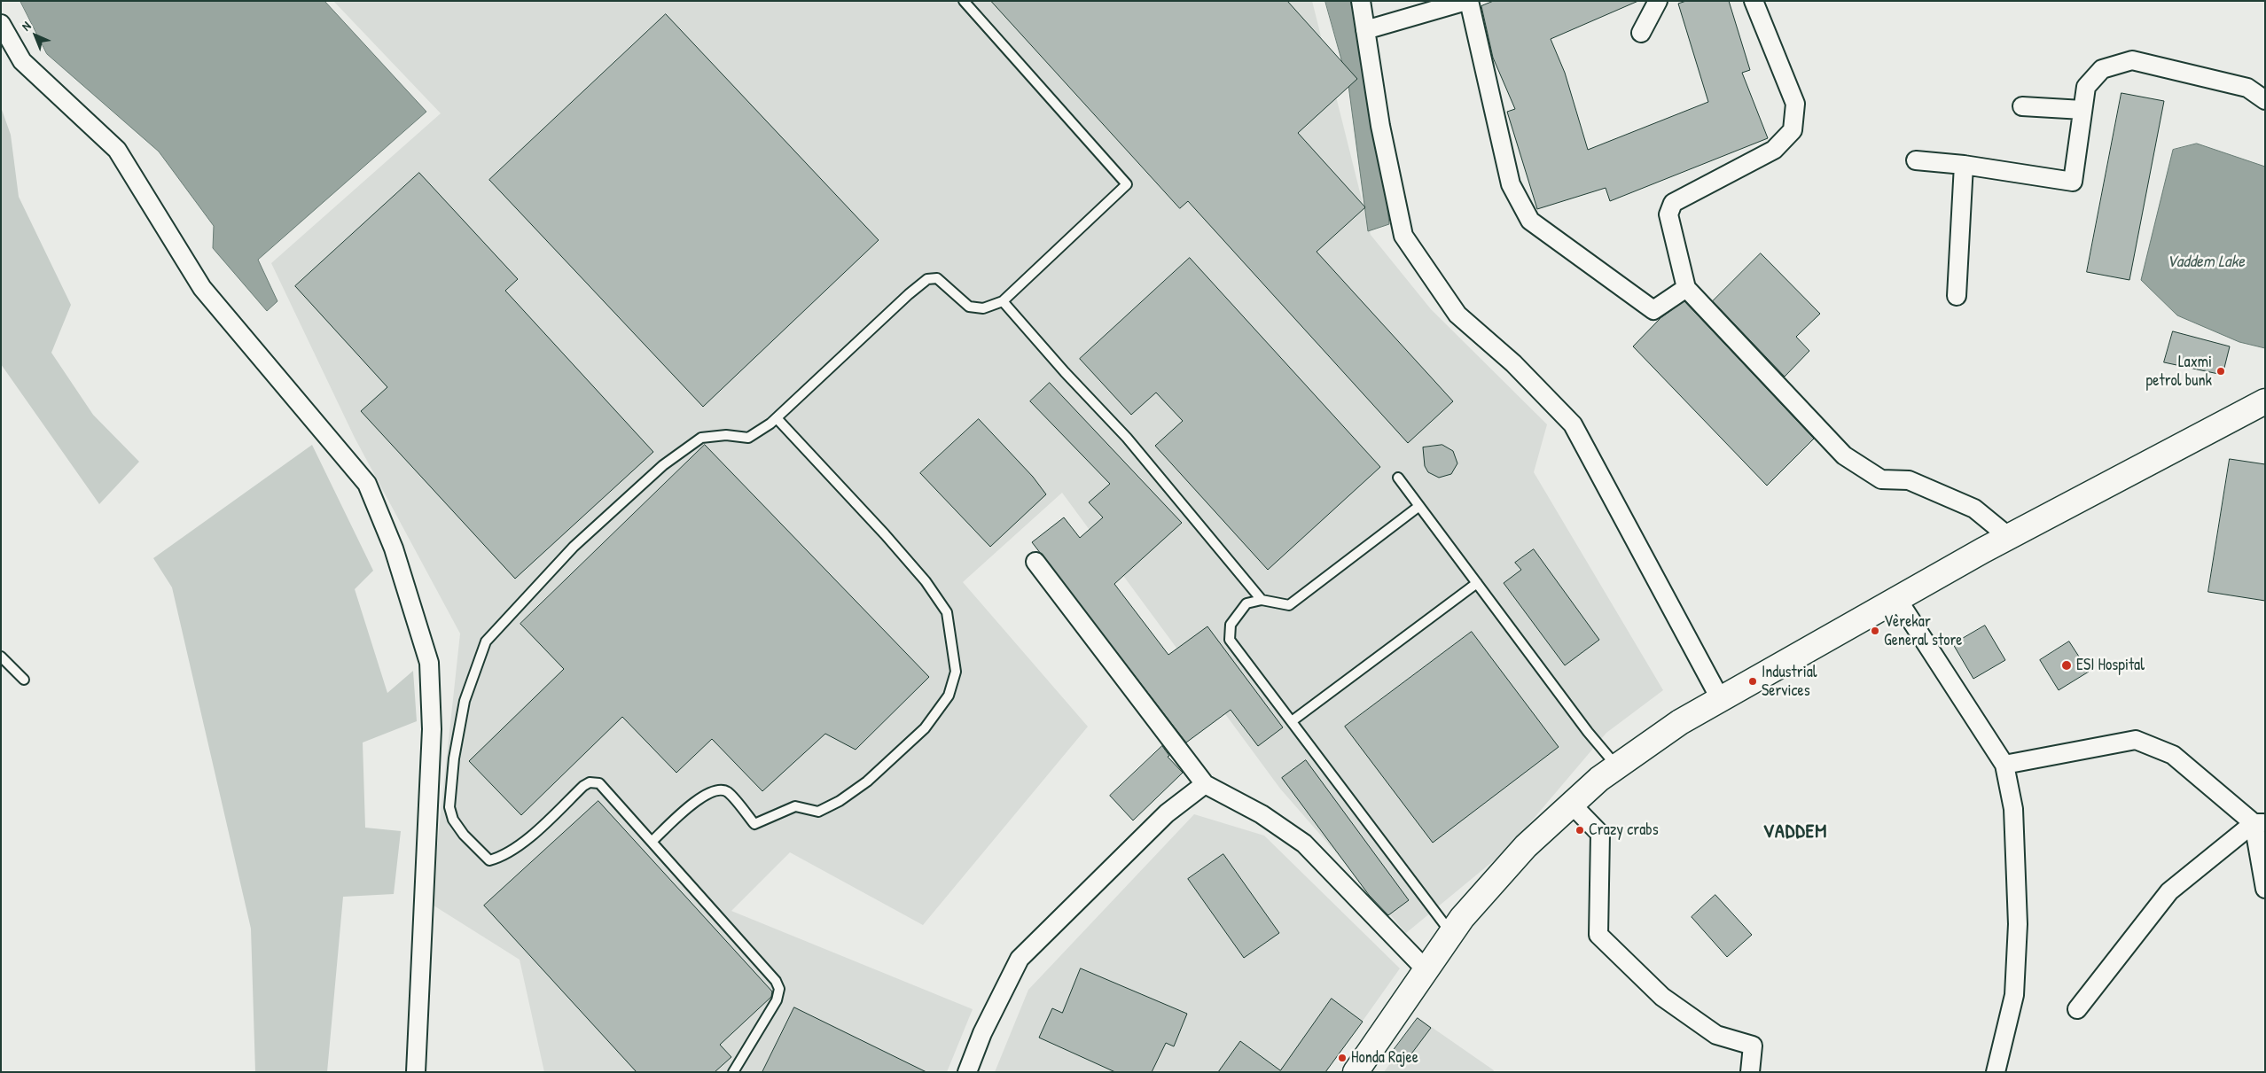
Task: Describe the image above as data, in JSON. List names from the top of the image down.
{
  "districts": ["VADDEM"],
  "water": ["Vaddem Lake"],
  "places": [
    "Laxmi petrol bunk",
    "Verekar General store",
    "ESI Hospital",
    "Industrial Services",
    "Crazy crabs",
    "Honda Rajee"
  ],
  "north": "top left"
}
